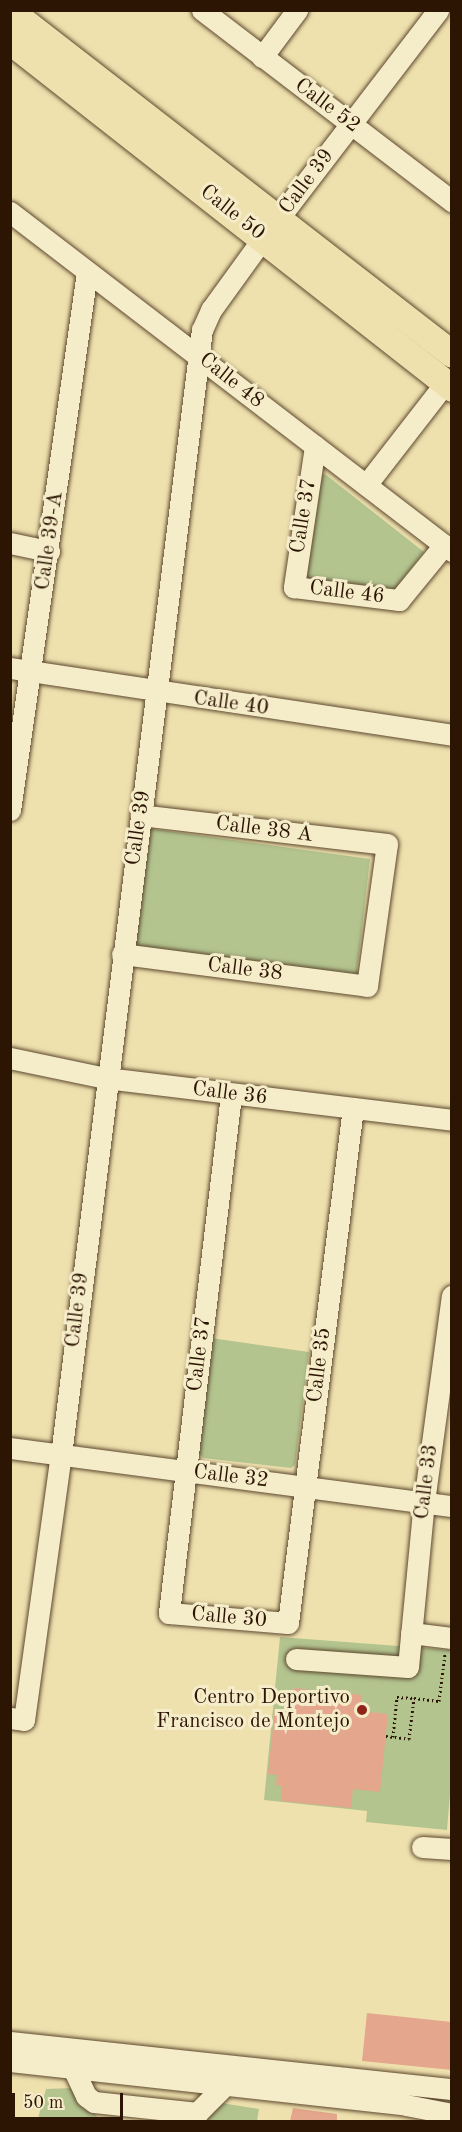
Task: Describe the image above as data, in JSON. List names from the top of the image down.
{
  "streets": {
    "main road": ["Calle 50"],
    "street": [
      "Calle 52",
      "Calle 39",
      "Calle 48",
      "Calle 37",
      "Calle 39-A",
      "Calle 46",
      "Calle 40",
      "Calle 38 A",
      "Calle 38",
      "Calle 36",
      "Calle 35",
      "Calle 32",
      "Calle 33",
      "Calle 30"
    ]
  },
  "crossings": [
    ["Calle 52", "Calle 39"],
    ["Calle 39", "Calle 50"],
    ["Calle 39", "Calle 48"],
    ["Calle 39", "Calle 40"],
    ["Calle 39", "Calle 38 A"],
    ["Calle 39", "Calle 38"],
    ["Calle 39", "Calle 36"],
    ["Calle 39", "Calle 32"],
    ["Calle 48", "Calle 37"],
    ["Calle 48", "Calle 39-A"],
    ["Calle 48", "Calle 46"],
    ["Calle 37", "Calle 46"],
    ["Calle 37", "Calle 36"],
    ["Calle 37", "Calle 32"],
    ["Calle 37", "Calle 30"],
    ["Calle 39-A", "Calle 40"],
    ["Calle 38 A", "Calle 38"],
    ["Calle 36", "Calle 35"],
    ["Calle 35", "Calle 32"],
    ["Calle 35", "Calle 30"],
    ["Calle 32", "Calle 33"]
  ],
  "places": ["Centro Deportivo Francisco de Montejo"],
  "scale_bar": "50 m"
}
